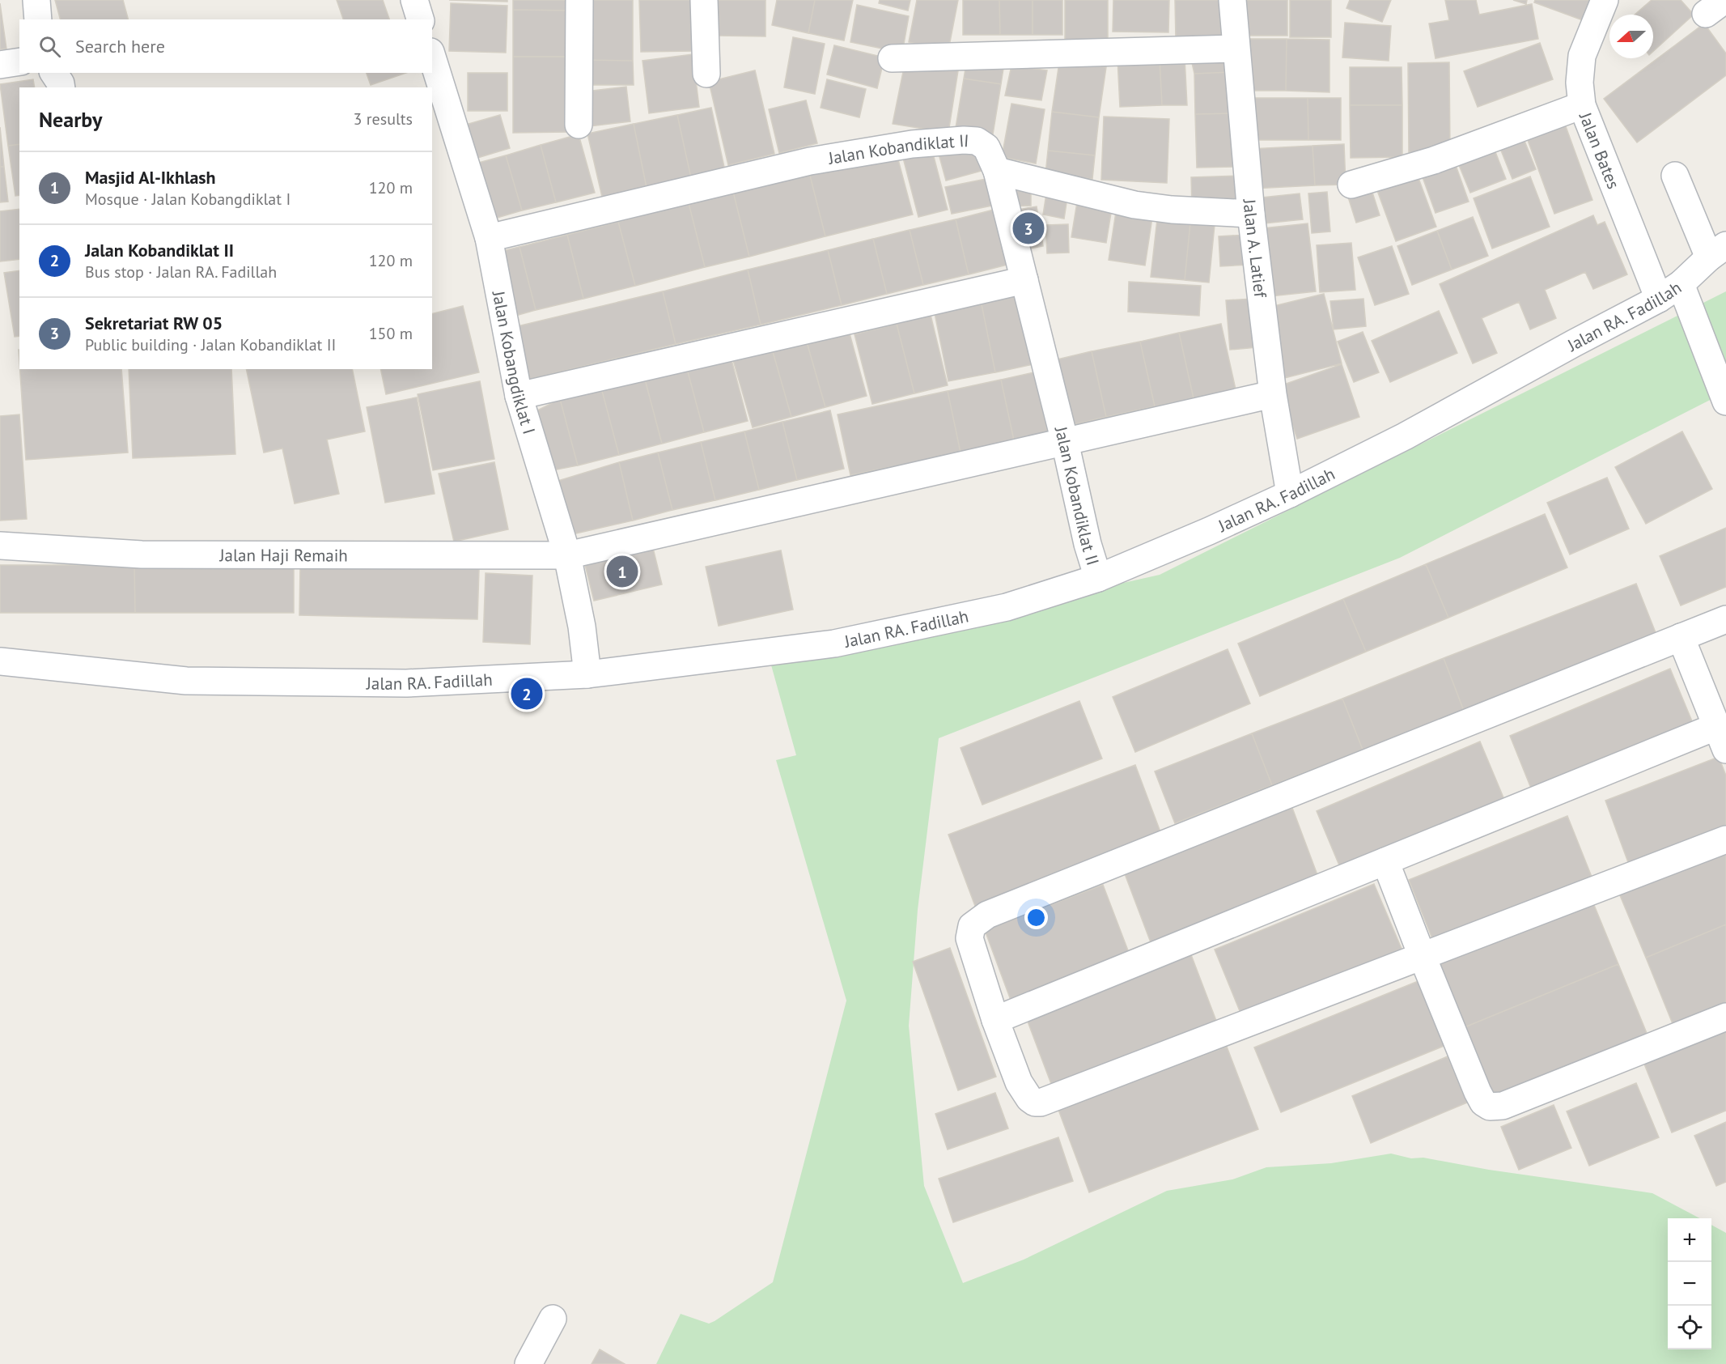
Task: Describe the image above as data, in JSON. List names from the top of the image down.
{
  "streets": {
    "street": [
      "Jalan Kobandiklat II",
      "Jalan Bates",
      "Jalan A. Latief",
      "Jalan RA. Fadillah",
      "Jalan Kobangdiklat I",
      "Jalan Haji Remaih"
    ]
  },
  "crossings": [
    ["Jalan Kobandiklat II", "Jalan RA. Fadillah"],
    ["Jalan Kobandiklat II", "Jalan Kobangdiklat I"],
    ["Jalan Kobandiklat II", "Jalan Haji Remaih"],
    ["Jalan Bates", "Jalan RA. Fadillah"],
    ["Jalan A. Latief", "Jalan RA. Fadillah"],
    ["Jalan RA. Fadillah", "Jalan Kobangdiklat I"],
    ["Jalan Kobangdiklat I", "Jalan Haji Remaih"]
  ],
  "north": "left",
  "page": {
    "search": "Search here",
    "heading": ["Nearby", "3 results"],
    "list": [
      {
        "mark": "1",
        "name": "Masjid Al-Ikhlash",
        "note": "Mosque · Jalan Kobangdiklat I",
        "value": "120 m"
      },
      {
        "mark": "2",
        "name": "Jalan Kobandiklat II",
        "note": "Bus stop · Jalan RA. Fadillah",
        "value": "120 m"
      },
      {
        "mark": "3",
        "name": "Sekretariat RW 05",
        "note": "Public building · Jalan Kobandiklat II",
        "value": "150 m"
      }
    ],
    "pins": ["3", "1", "2"],
    "map_buttons": ["+", "−"]
  }
}
